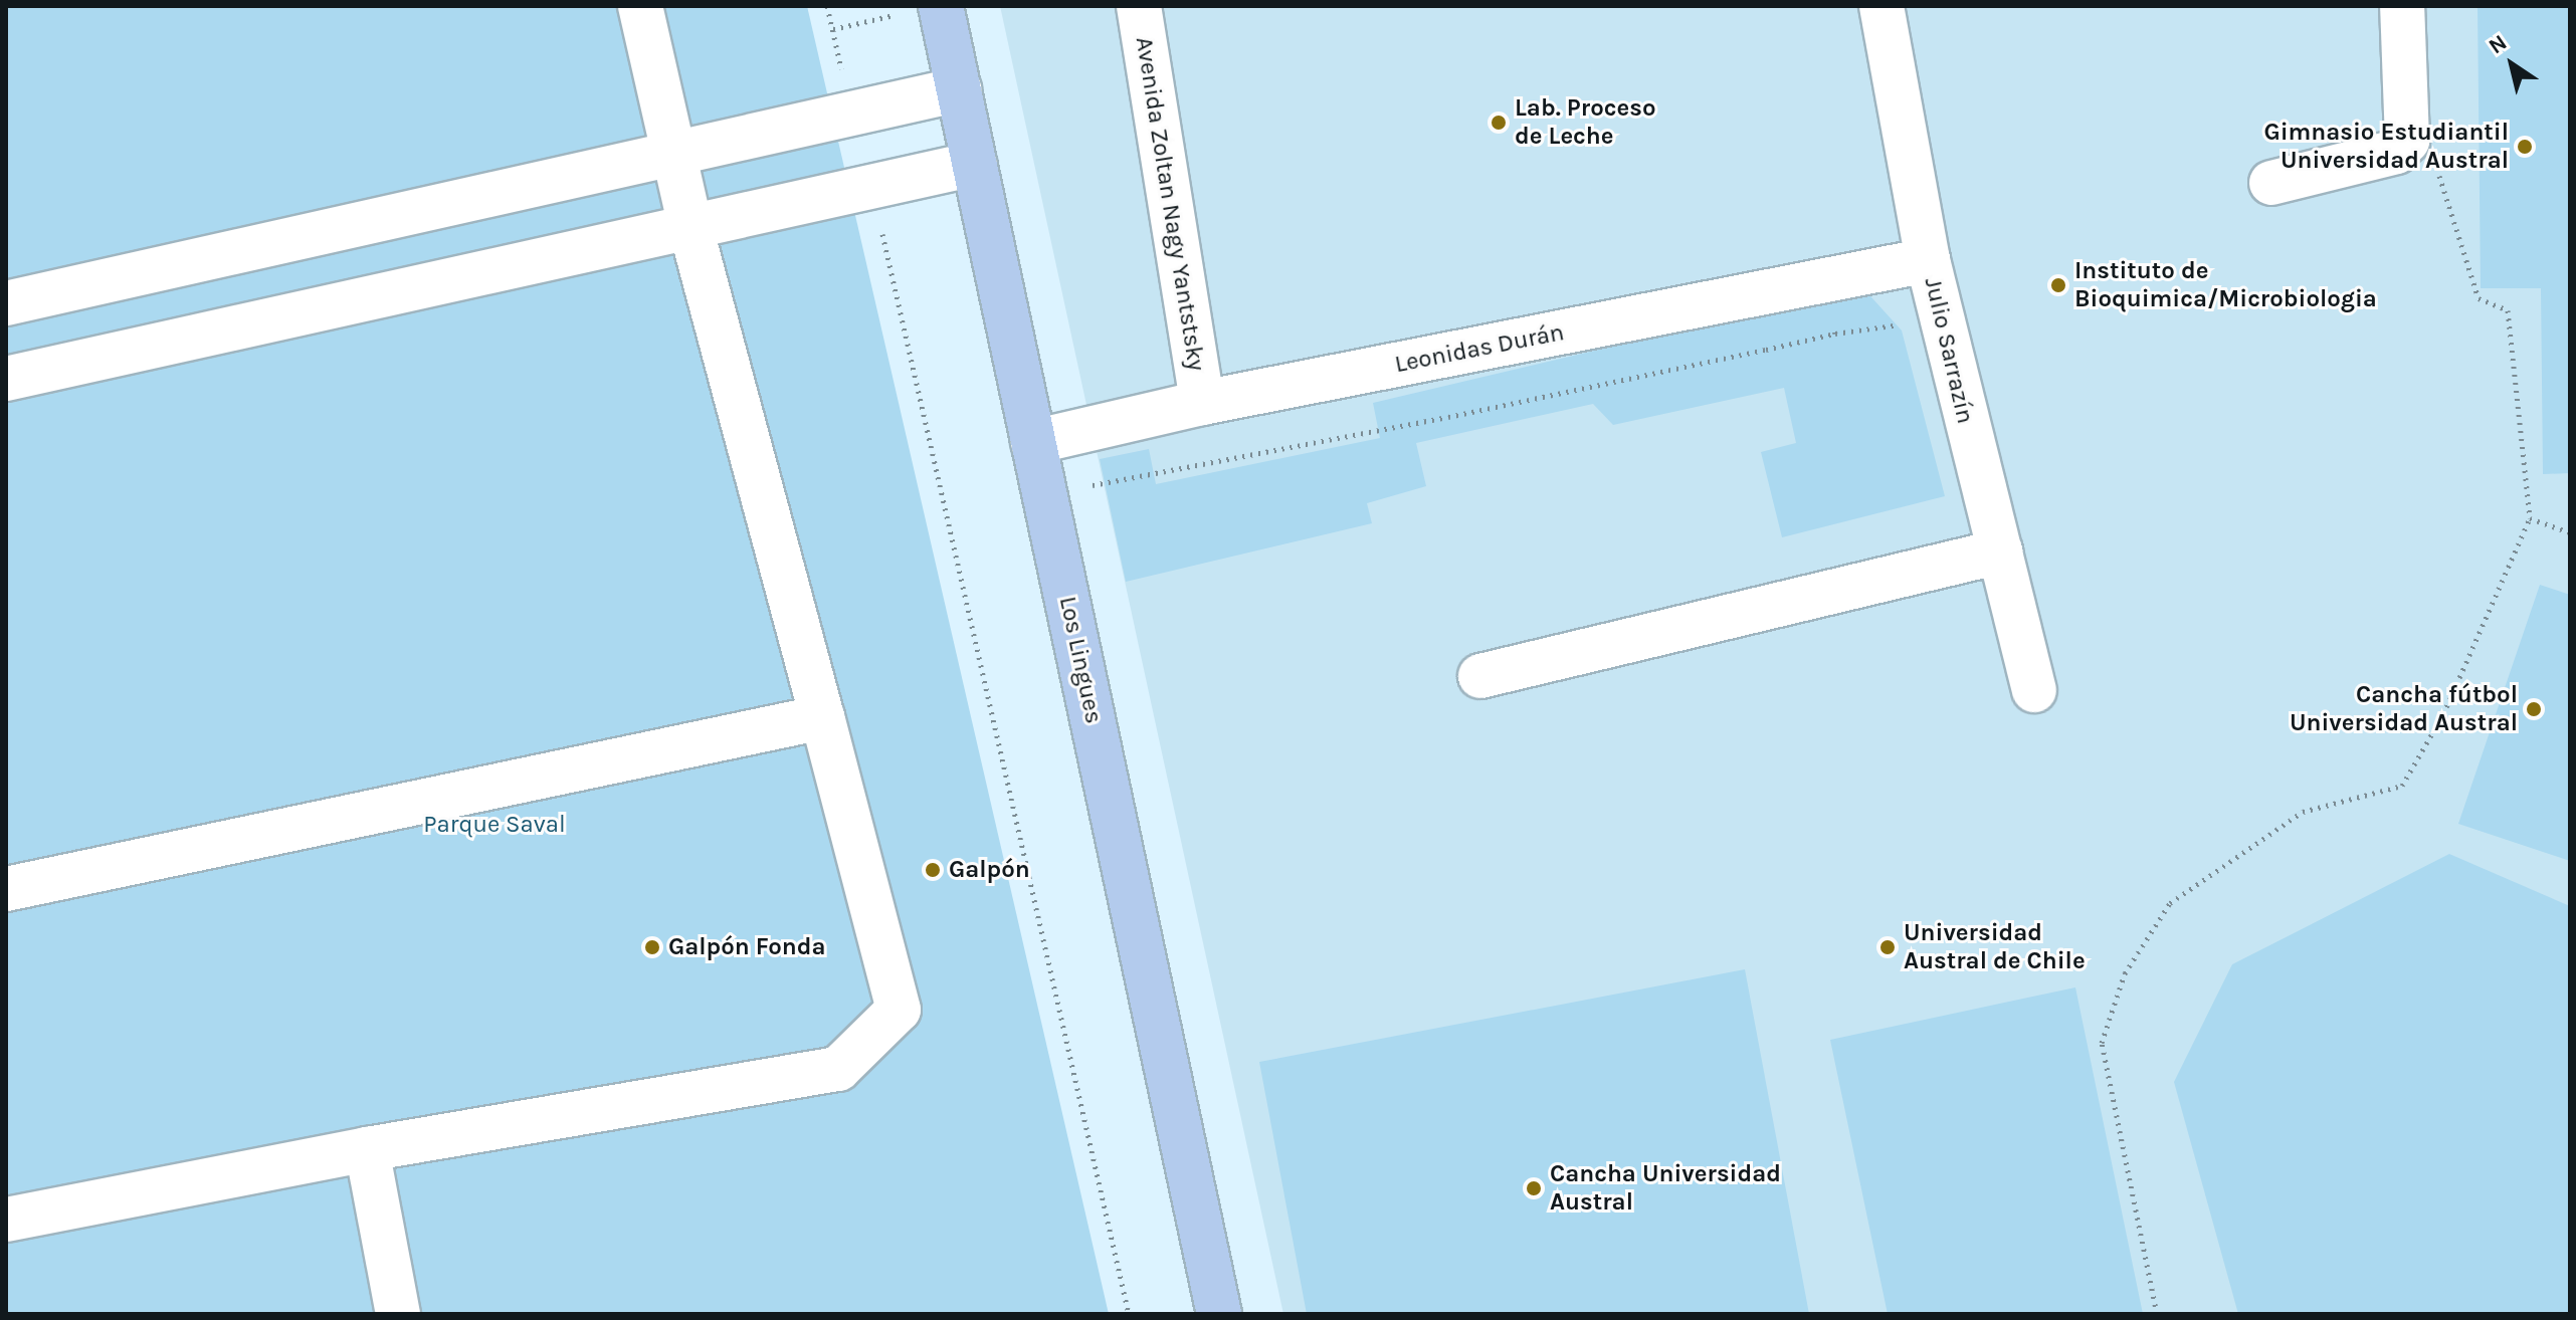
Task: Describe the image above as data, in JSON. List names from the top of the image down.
{
  "streets": {
    "main road": ["Los Lingues"],
    "street": ["Avenida Zoltan Nagy Yantstsky", "Leonidas Durán", "Julio Sarrazín"]
  },
  "crossings": [
    ["Avenida Zoltan Nagy Yantstsky", "Leonidas Durán"],
    ["Leonidas Durán", "Julio Sarrazín"],
    ["Leonidas Durán", "Los Lingues"]
  ],
  "parks": ["Parque Saval"],
  "places": [
    "Lab. Proceso de Leche",
    "Gimnasio Estudiantil Universidad Austral",
    "Instituto de Bioquimica/Microbiologia",
    "Cancha fútbol Universidad Austral",
    "Galpón",
    "Galpón Fonda",
    "Universidad Austral de Chile",
    "Cancha Universidad Austral"
  ],
  "north": "top left"
}
